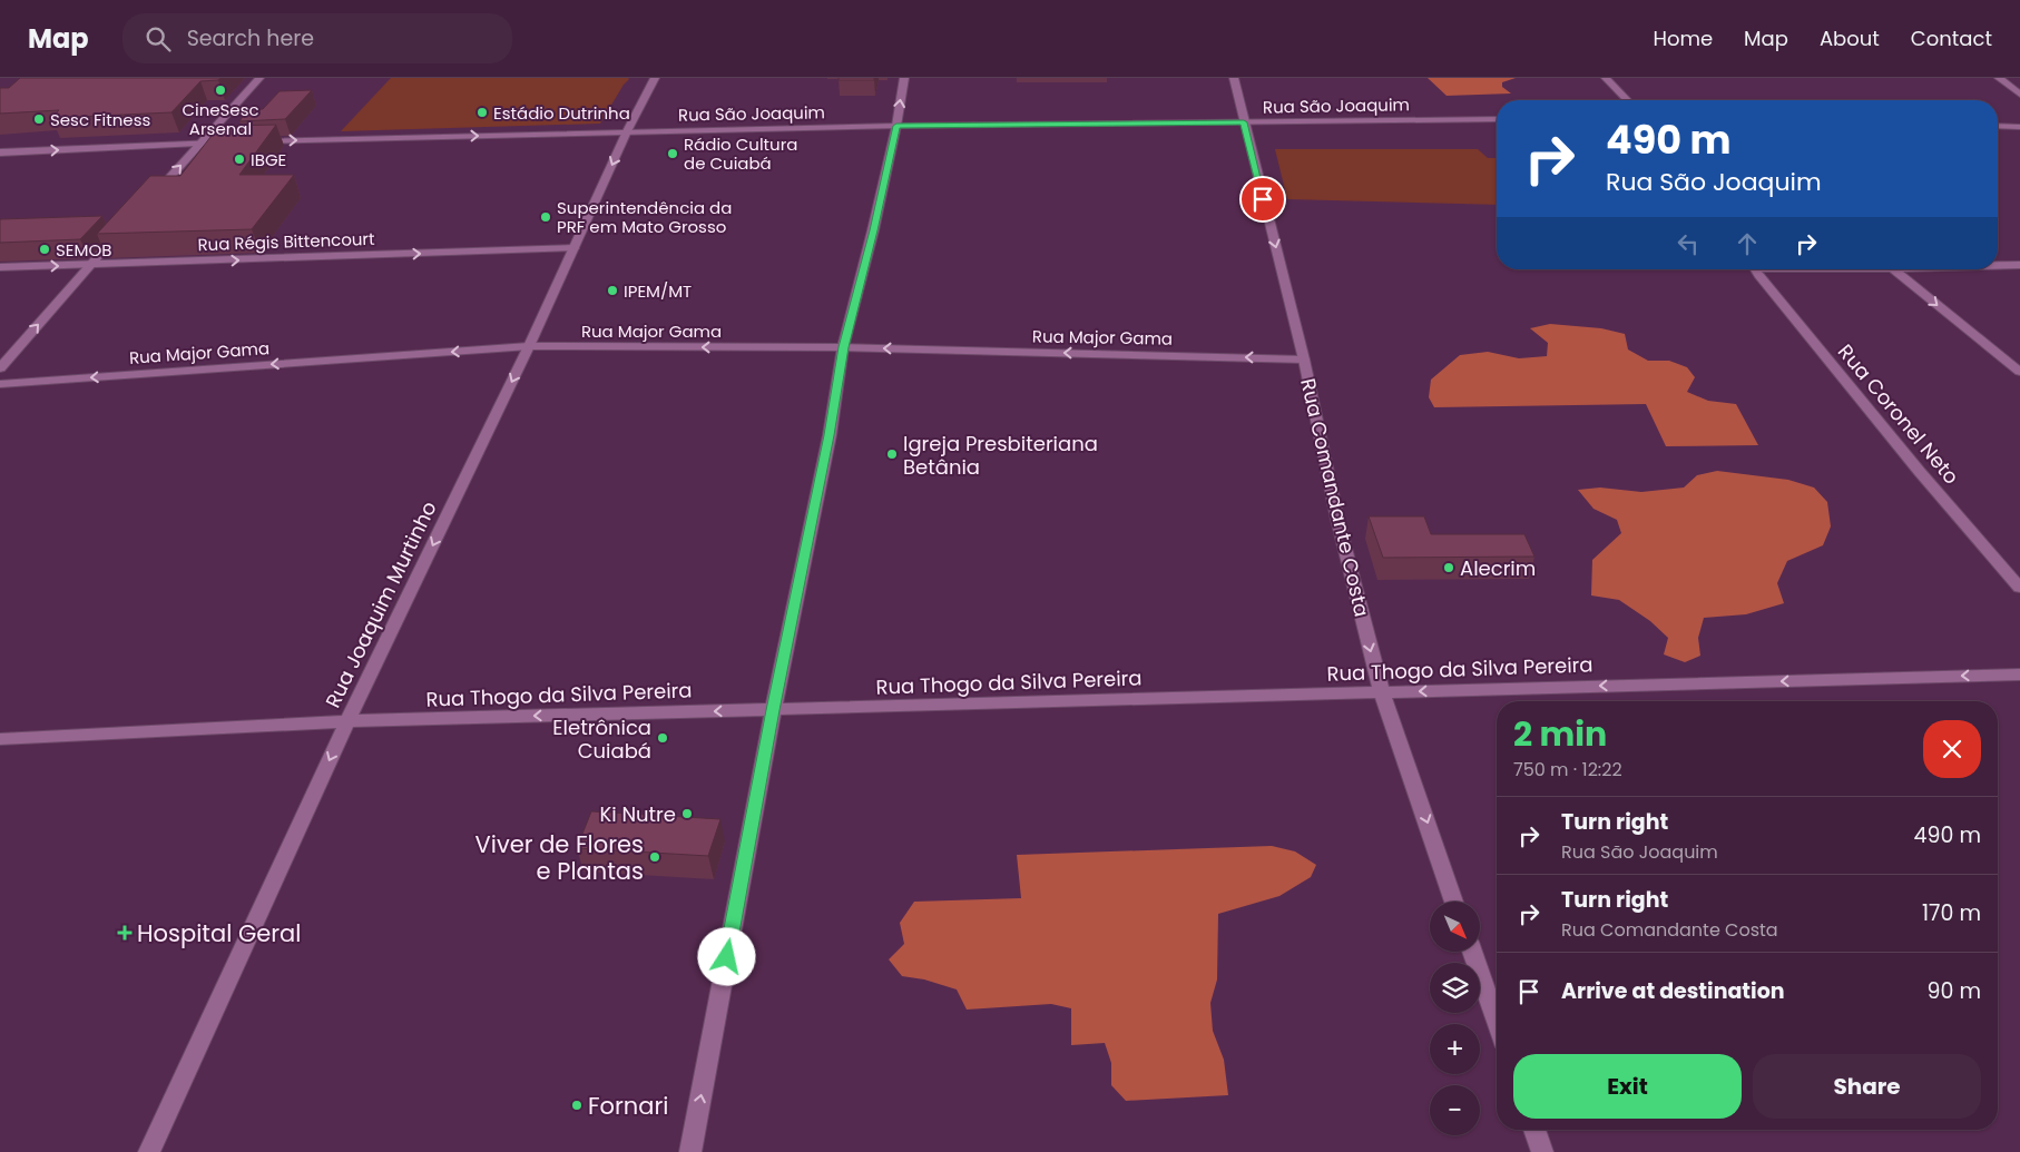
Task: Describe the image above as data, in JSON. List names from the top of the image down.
{
  "streets": {
    "street": [
      "Rua São Joaquim",
      "Rua Régis Bittencourt",
      "Rua Major Gama",
      "Rua Coronel Neto",
      "Rua Comandante Costa",
      "Rua Joaquim Murtinho",
      "Rua Thogo da Silva Pereira"
    ]
  },
  "crossings": [
    ["Rua São Joaquim", "Rua Comandante Costa"],
    ["Rua São Joaquim", "Rua Joaquim Murtinho"],
    ["Rua Régis Bittencourt", "Rua Joaquim Murtinho"],
    ["Rua Major Gama", "Rua Comandante Costa"],
    ["Rua Major Gama", "Rua Joaquim Murtinho"],
    ["Rua Comandante Costa", "Rua Thogo da Silva Pereira"],
    ["Rua Joaquim Murtinho", "Rua Thogo da Silva Pereira"]
  ],
  "one_way": [
    "Rua Major Gama",
    "Rua Comandante Costa",
    "Rua Joaquim Murtinho",
    "Rua Thogo da Silva Pereira"
  ],
  "places": {
    "other": [
      "CineSesc Arsenal",
      "Estádio Dutrinha",
      "Sesc Fitness",
      "Rádio Cultura de Cuiabá",
      "IBGE",
      "Superintendência da PRF em Mato Grosso",
      "SEMOB",
      "IPEM/MT",
      "Igreja Presbiteriana Betânia",
      "Alecrim",
      "Eletrônica Cuiabá",
      "Ki Nutre",
      "Viver de Flores e Plantas",
      "Fornari"
    ],
    "health": ["Hospital Geral"]
  },
  "north": "bottom right",
  "page": {
    "header": "Map",
    "search": "Search here",
    "nav": [
      "Home",
      "Map",
      "About",
      "Contact"
    ],
    "turn": ["490 m", "Rua São Joaquim"],
    "heading": ["2 min", "750 m · 12:22"],
    "list": [
      {
        "name": "Turn right",
        "note": "Rua São Joaquim",
        "value": "490 m"
      },
      {
        "name": "Turn right",
        "note": "Rua Comandante Costa",
        "value": "170 m"
      },
      {
        "name": "Arrive at destination",
        "value": "90 m"
      }
    ],
    "map_buttons": ["+", "−"],
    "buttons": ["Exit", "Share"]
  }
}
